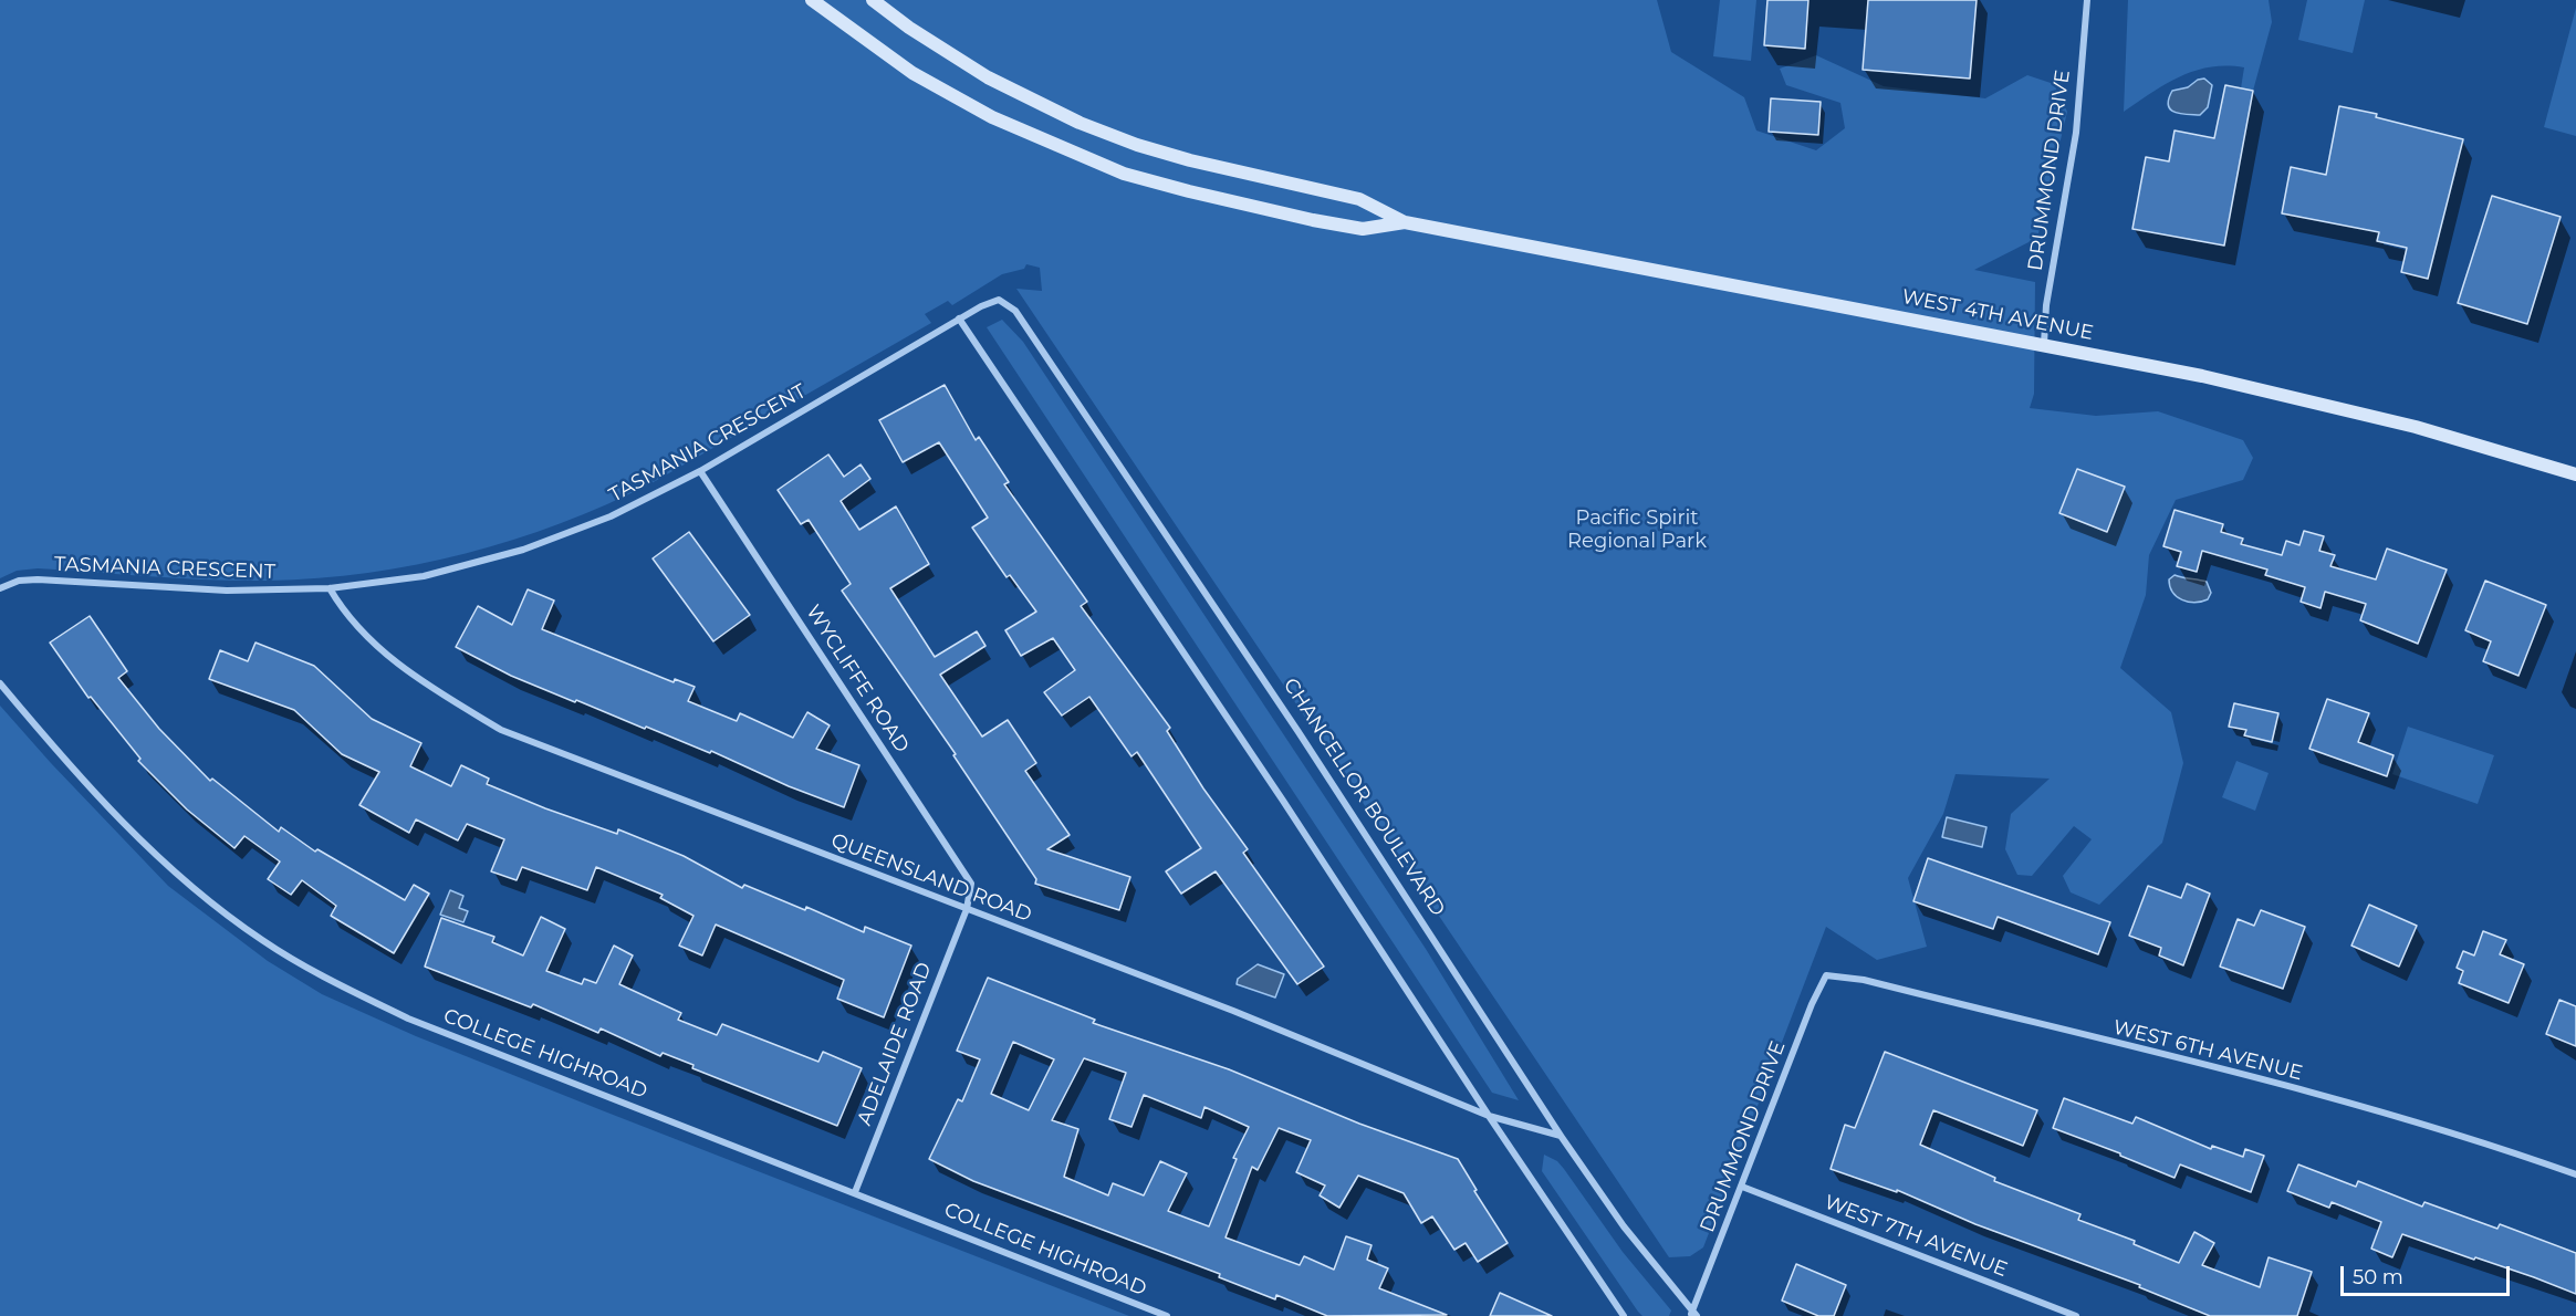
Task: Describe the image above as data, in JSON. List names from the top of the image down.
{
  "streets": {
    "main road": ["WEST 4TH AVENUE"],
    "street": [
      "DRUMMOND DRIVE",
      "TASMANIA CRESCENT",
      "WYCLIFFE ROAD",
      "CHANCELLOR BOULEVARD",
      "QUEENSLAND ROAD",
      "ADELAIDE ROAD",
      "WEST 6TH AVENUE",
      "COLLEGE HIGHROAD",
      "WEST 7TH AVENUE"
    ]
  },
  "crossings": [
    ["DRUMMOND DRIVE", "WEST 4TH AVENUE"],
    ["DRUMMOND DRIVE", "CHANCELLOR BOULEVARD"],
    ["DRUMMOND DRIVE", "WEST 6TH AVENUE"],
    ["DRUMMOND DRIVE", "WEST 7TH AVENUE"],
    ["TASMANIA CRESCENT", "WYCLIFFE ROAD"],
    ["TASMANIA CRESCENT", "CHANCELLOR BOULEVARD"],
    ["TASMANIA CRESCENT", "QUEENSLAND ROAD"],
    ["WYCLIFFE ROAD", "QUEENSLAND ROAD"],
    ["WYCLIFFE ROAD", "ADELAIDE ROAD"],
    ["CHANCELLOR BOULEVARD", "QUEENSLAND ROAD"],
    ["QUEENSLAND ROAD", "ADELAIDE ROAD"],
    ["ADELAIDE ROAD", "COLLEGE HIGHROAD"]
  ],
  "parks": ["Pacific Spirit Regional Park"],
  "scale_bar": "50 m"
}
